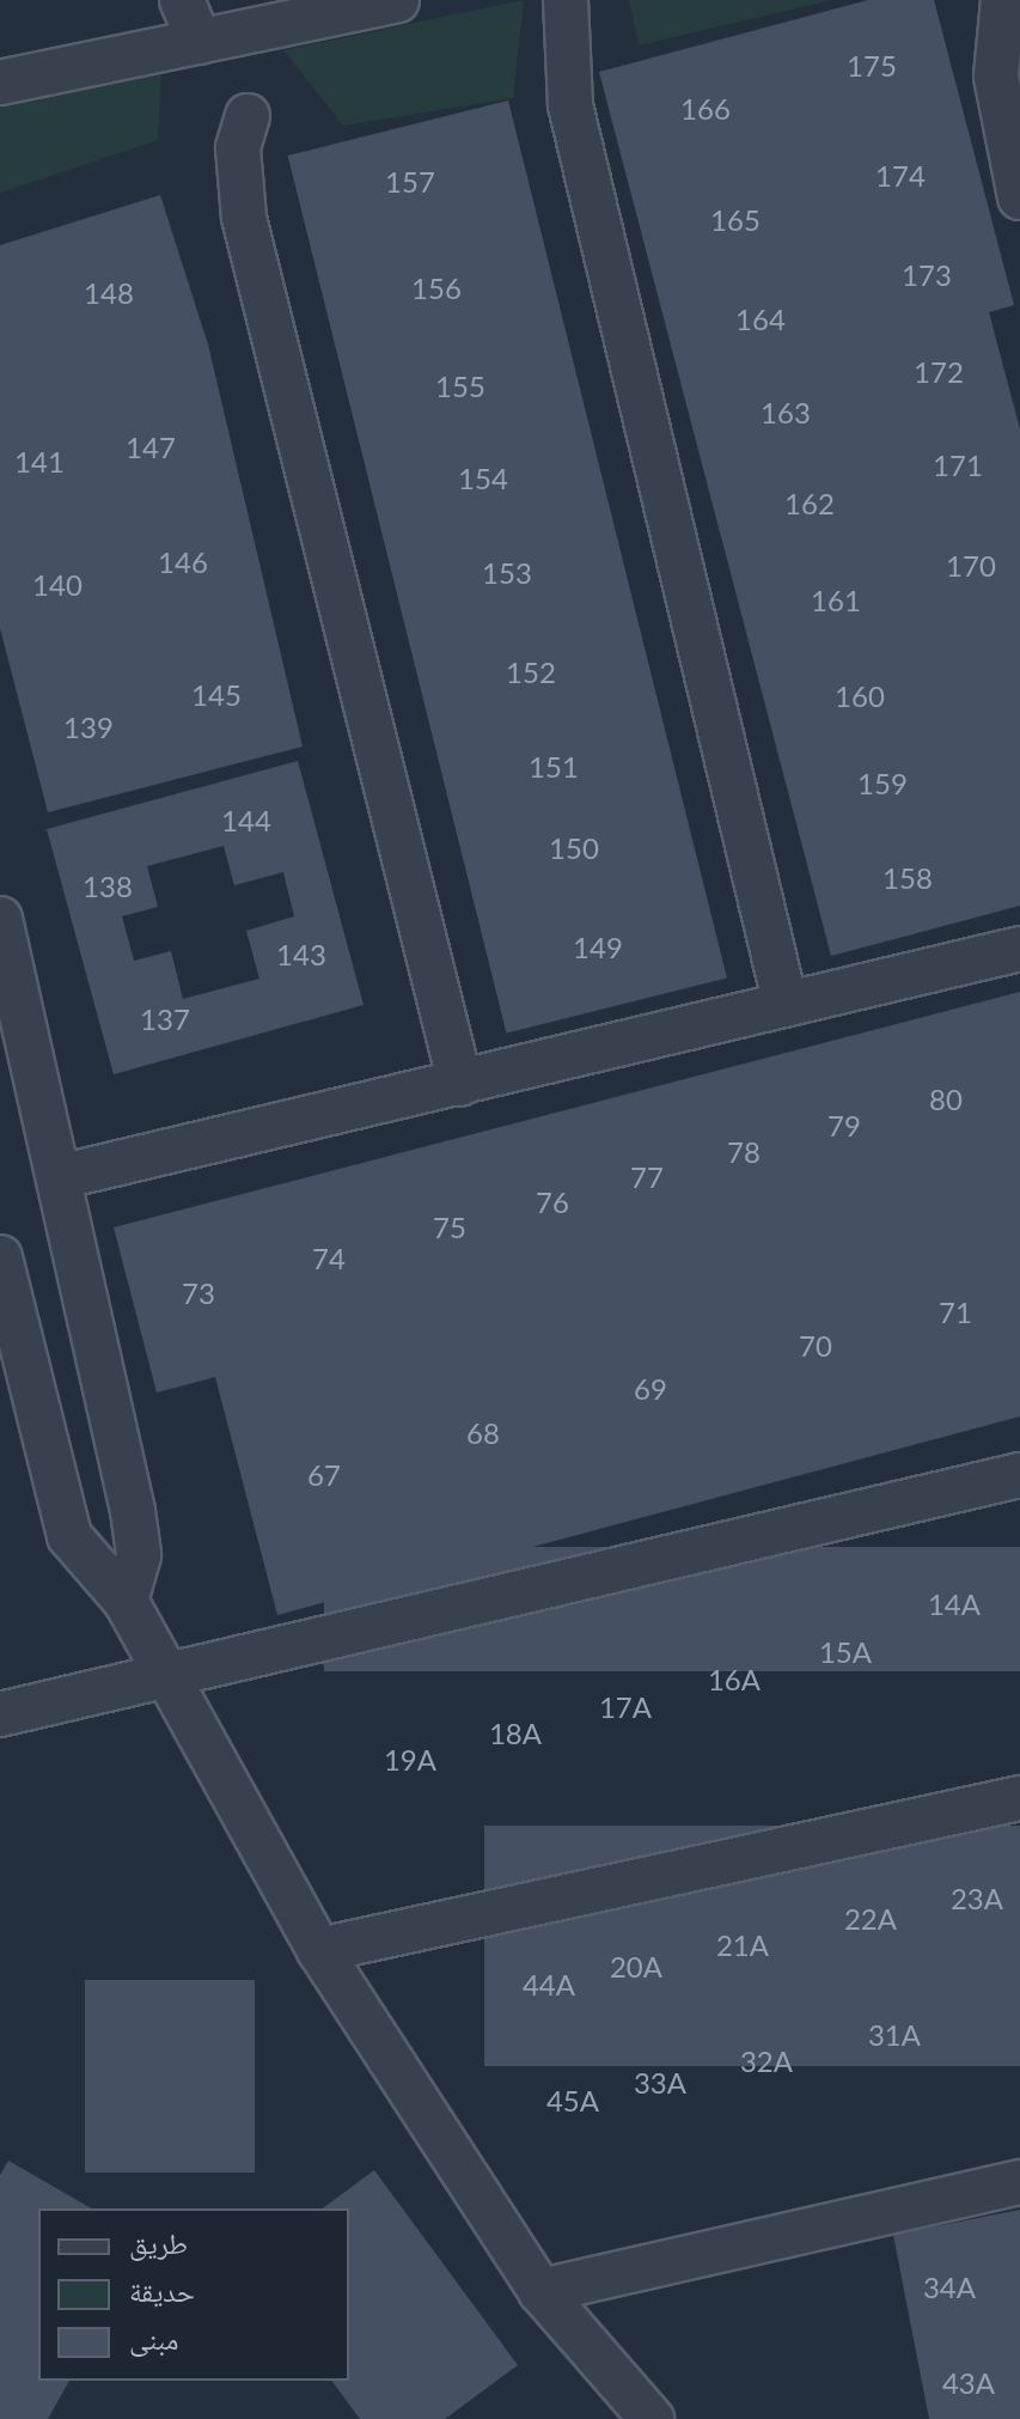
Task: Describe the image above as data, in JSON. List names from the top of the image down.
{
  "house_numbers": [
    "175",
    "166",
    "174",
    "157",
    "165",
    "173",
    "156",
    "148",
    "164",
    "172",
    "155",
    "163",
    "147",
    "141",
    "171",
    "154",
    "162",
    "146",
    "170",
    "153",
    "140",
    "161",
    "152",
    "145",
    "160",
    "139",
    "151",
    "159",
    "144",
    "150",
    "158",
    "138",
    "149",
    "143",
    "137",
    "80",
    "79",
    "78",
    "77",
    "76",
    "75",
    "74",
    "73",
    "71",
    "70",
    "69",
    "68",
    "67",
    "14A",
    "15A",
    "16A",
    "17A",
    "18A",
    "19A",
    "23A",
    "22A",
    "21A",
    "20A",
    "44A",
    "31A",
    "32A",
    "33A",
    "45A",
    "34A",
    "43A"
  ],
  "legend": ["طريق", "حديقة", "مبنى"]
}
